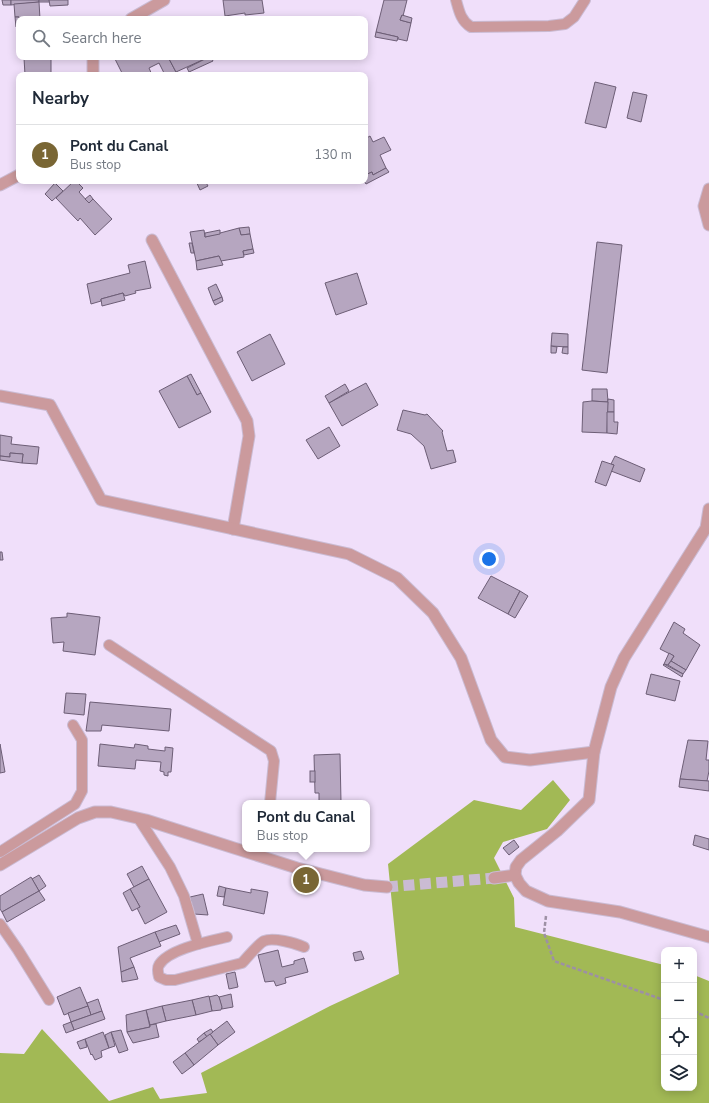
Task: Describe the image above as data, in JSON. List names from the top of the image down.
{
  "page": {
    "search": "Search here",
    "heading": "Nearby",
    "list": [
      {
        "mark": "1",
        "name": "Pont du Canal",
        "note": "Bus stop",
        "value": "130 m"
      }
    ],
    "popup": ["Pont du Canal", "Bus stop"],
    "pins": "1",
    "map_buttons": ["+", "−"]
  }
}
